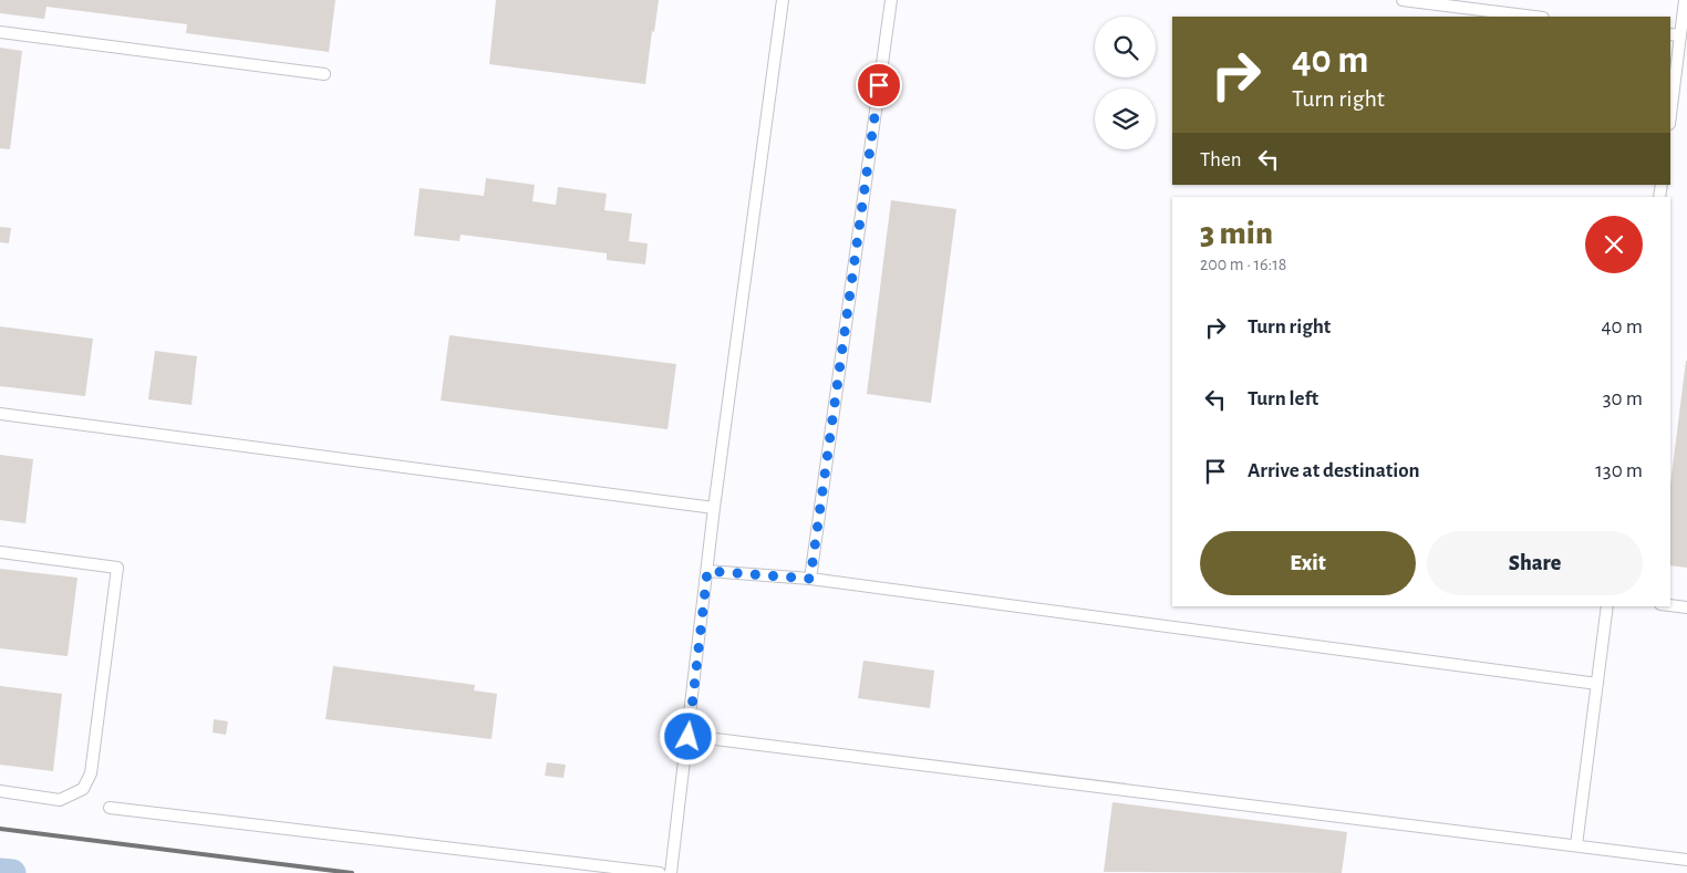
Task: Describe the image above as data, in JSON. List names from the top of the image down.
{
  "page": {
    "turn": ["40 m", "Turn right"],
    "then": "Then",
    "heading": ["3 min", "200 m · 16:18"],
    "list": [
      {
        "name": "Turn right",
        "value": "40 m"
      },
      {
        "name": "Turn left",
        "value": "30 m"
      },
      {
        "name": "Arrive at destination",
        "value": "130 m"
      }
    ],
    "buttons": ["Exit", "Share"]
  }
}
